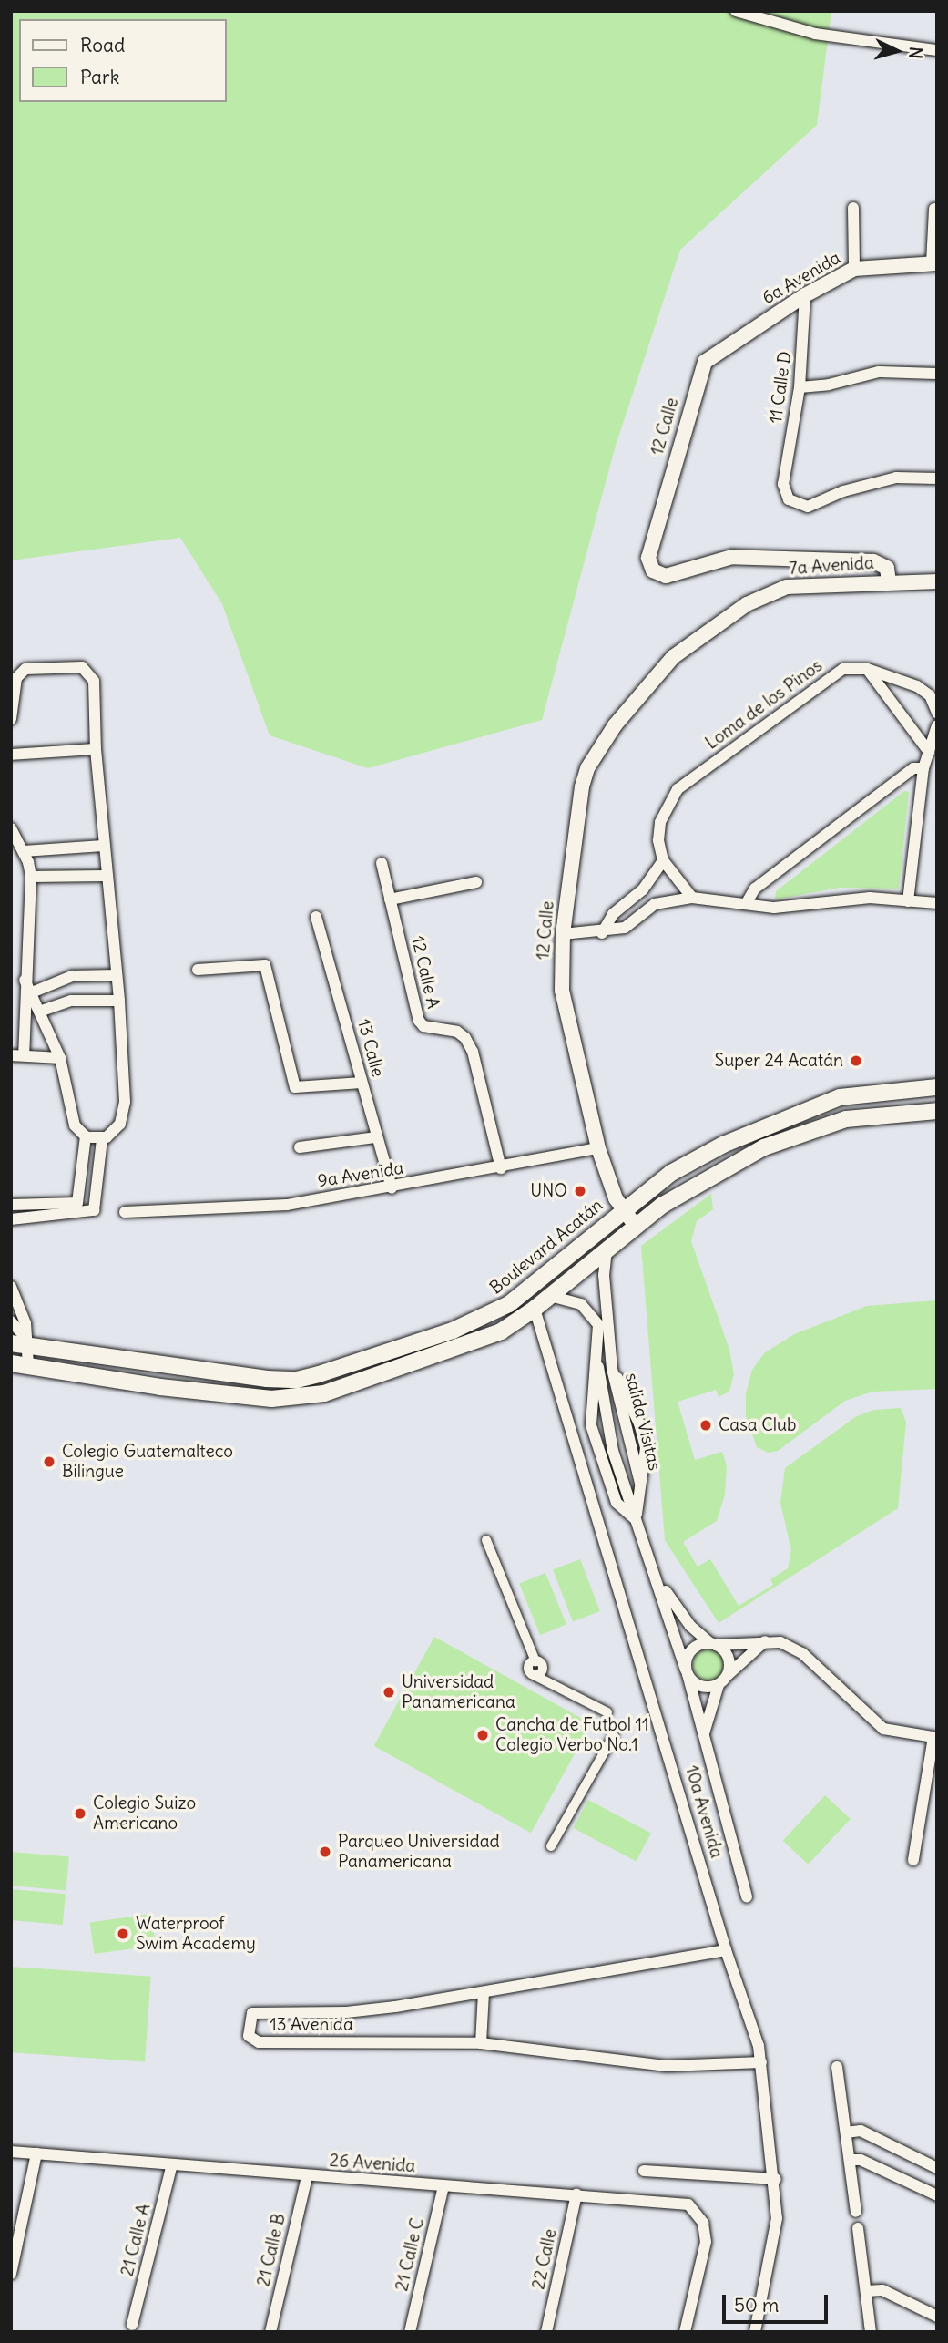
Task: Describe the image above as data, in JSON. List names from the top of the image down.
{
  "streets": {
    "main road": ["Boulevard Acatán"],
    "street": [
      "6a Avenida",
      "11 Calle D",
      "12 Calle",
      "7a Avenida",
      "Loma de los Pinos",
      "12 Calle A",
      "13 Calle",
      "9a Avenida",
      "salida Visitas",
      "10a Avenida",
      "13 Avenida",
      "26 Avenida",
      "21 Calle A",
      "21 Calle B",
      "21 Calle C",
      "22 Calle"
    ]
  },
  "crossings": [
    ["6a Avenida", "11 Calle D"],
    ["6a Avenida", "12 Calle"],
    ["12 Calle", "7a Avenida"],
    ["12 Calle", "9a Avenida"],
    ["12 Calle", "Boulevard Acatán"],
    ["12 Calle A", "9a Avenida"],
    ["13 Calle", "9a Avenida"],
    ["10a Avenida", "13 Avenida"],
    ["26 Avenida", "21 Calle A"],
    ["26 Avenida", "21 Calle B"],
    ["26 Avenida", "21 Calle C"],
    ["26 Avenida", "22 Calle"]
  ],
  "places": [
    "Super 24 Acatán",
    "UNO",
    "Casa Club",
    "Colegio Guatemalteco Bilingue",
    "Universidad Panamericana",
    "Cancha de Futbol 11 Colegio Verbo No.1",
    "Colegio Suizo Americano",
    "Parqueo Universidad Panamericana",
    "Waterproof Swim Academy"
  ],
  "legend": ["Road", "Park"],
  "scale_bar": "50 m",
  "north": "right"
}
